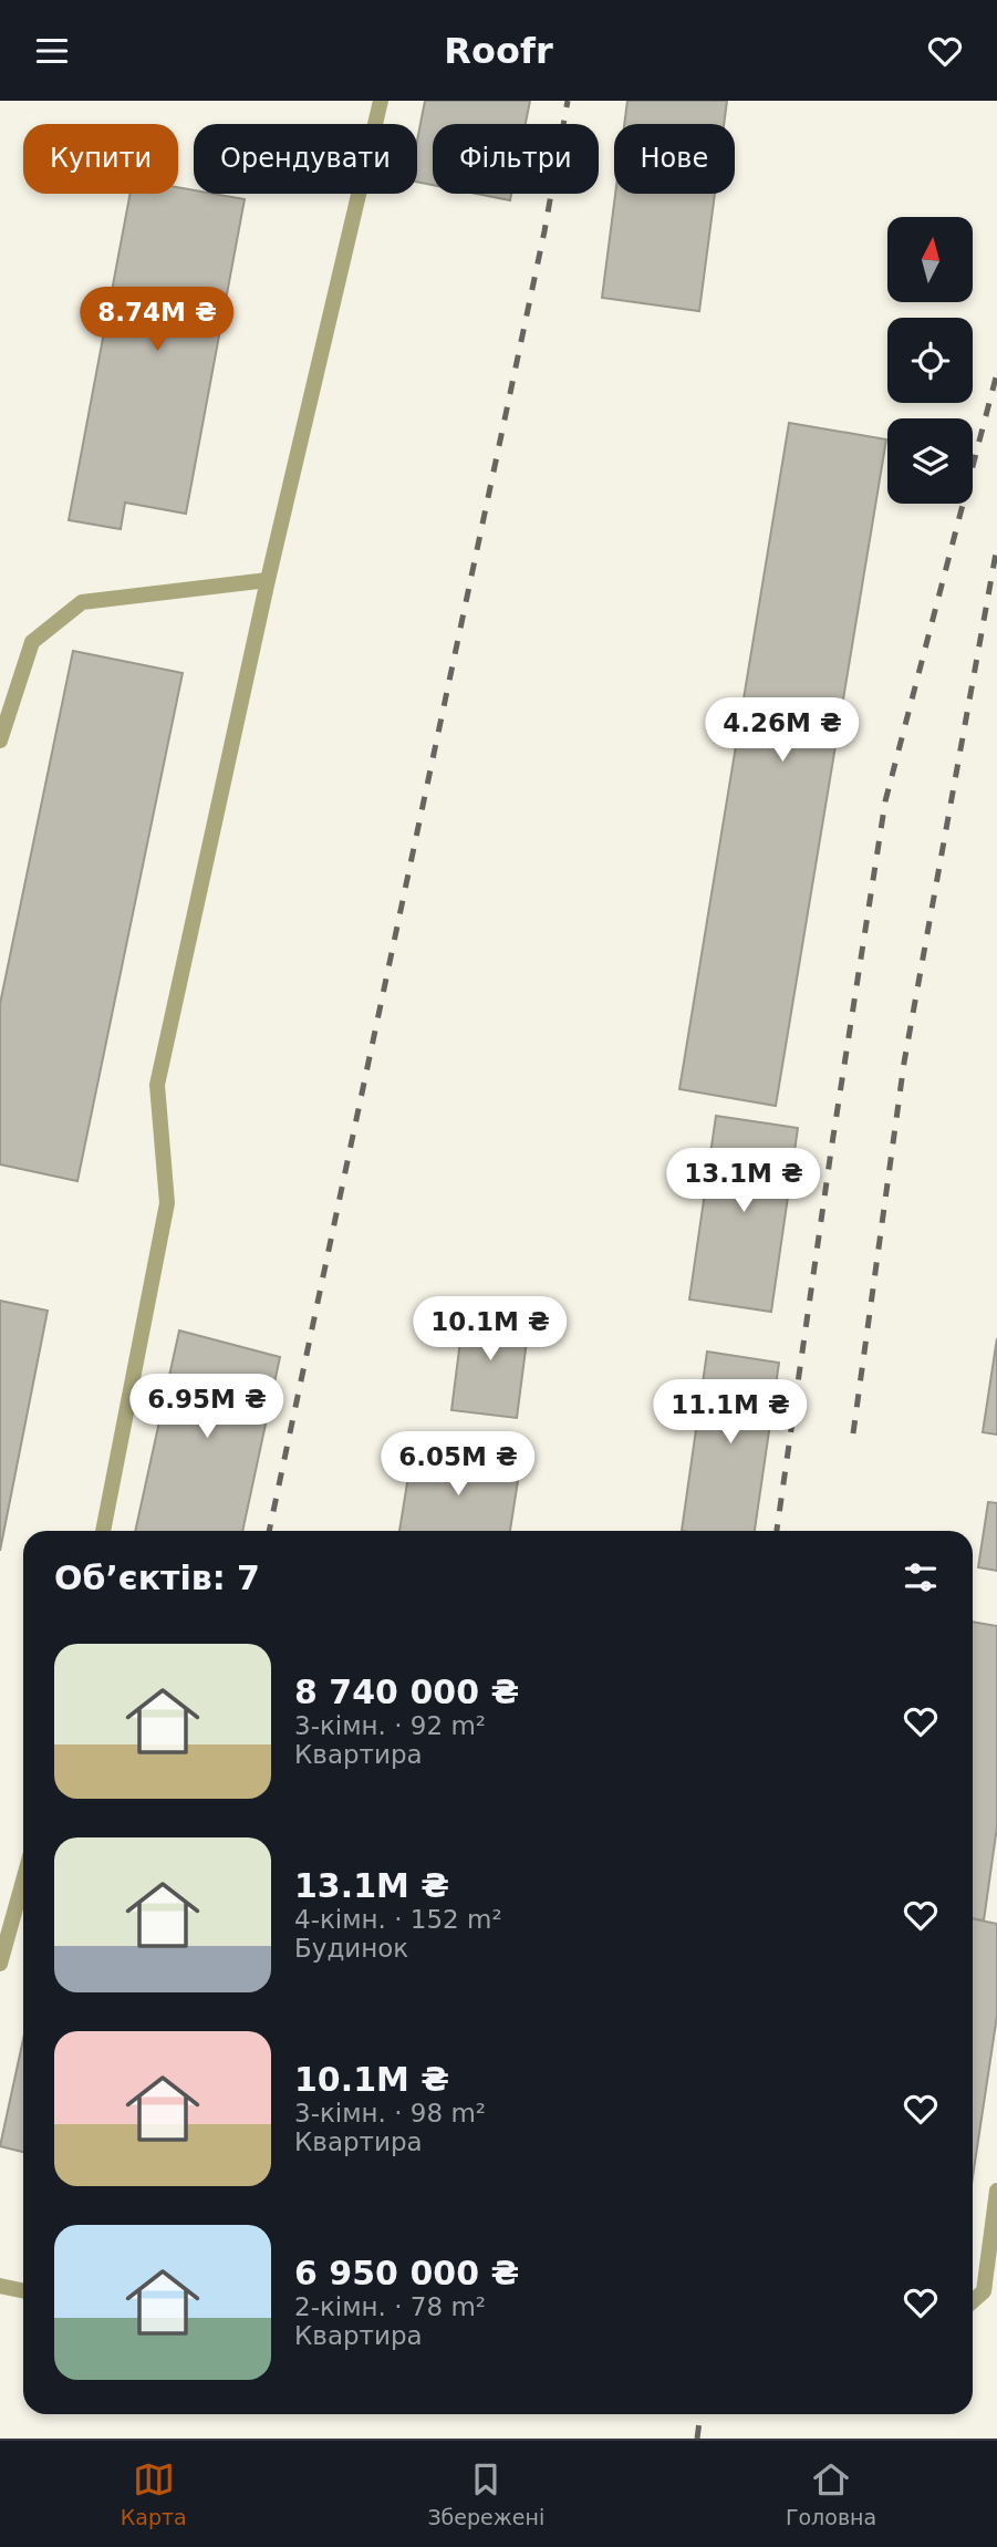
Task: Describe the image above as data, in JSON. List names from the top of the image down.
{
  "north": "top",
  "page": {
    "header": "Roofr",
    "chip": [
      "Купити",
      "Орендувати",
      "Фільтри",
      "Нове"
    ],
    "price": [
      "8.74M ₴",
      "4.26M ₴",
      "13.1M ₴",
      "10.1M ₴",
      "6.95M ₴",
      "11.1M ₴",
      "6.05M ₴"
    ],
    "heading": "Об’єктів: 7",
    "list": [
      {
        "name": "8 740 000 ₴",
        "note": "3-кімн. · 92 m² · Квартира"
      },
      {
        "name": "13.1M ₴",
        "note": "4-кімн. · 152 m² · Будинок"
      },
      {
        "name": "10.1M ₴",
        "note": "3-кімн. · 98 m² · Квартира"
      },
      {
        "name": "6 950 000 ₴",
        "note": "2-кімн. · 78 m² · Квартира"
      }
    ],
    "tabs": ["Карта", "Збережені", "Головна"]
  }
}
